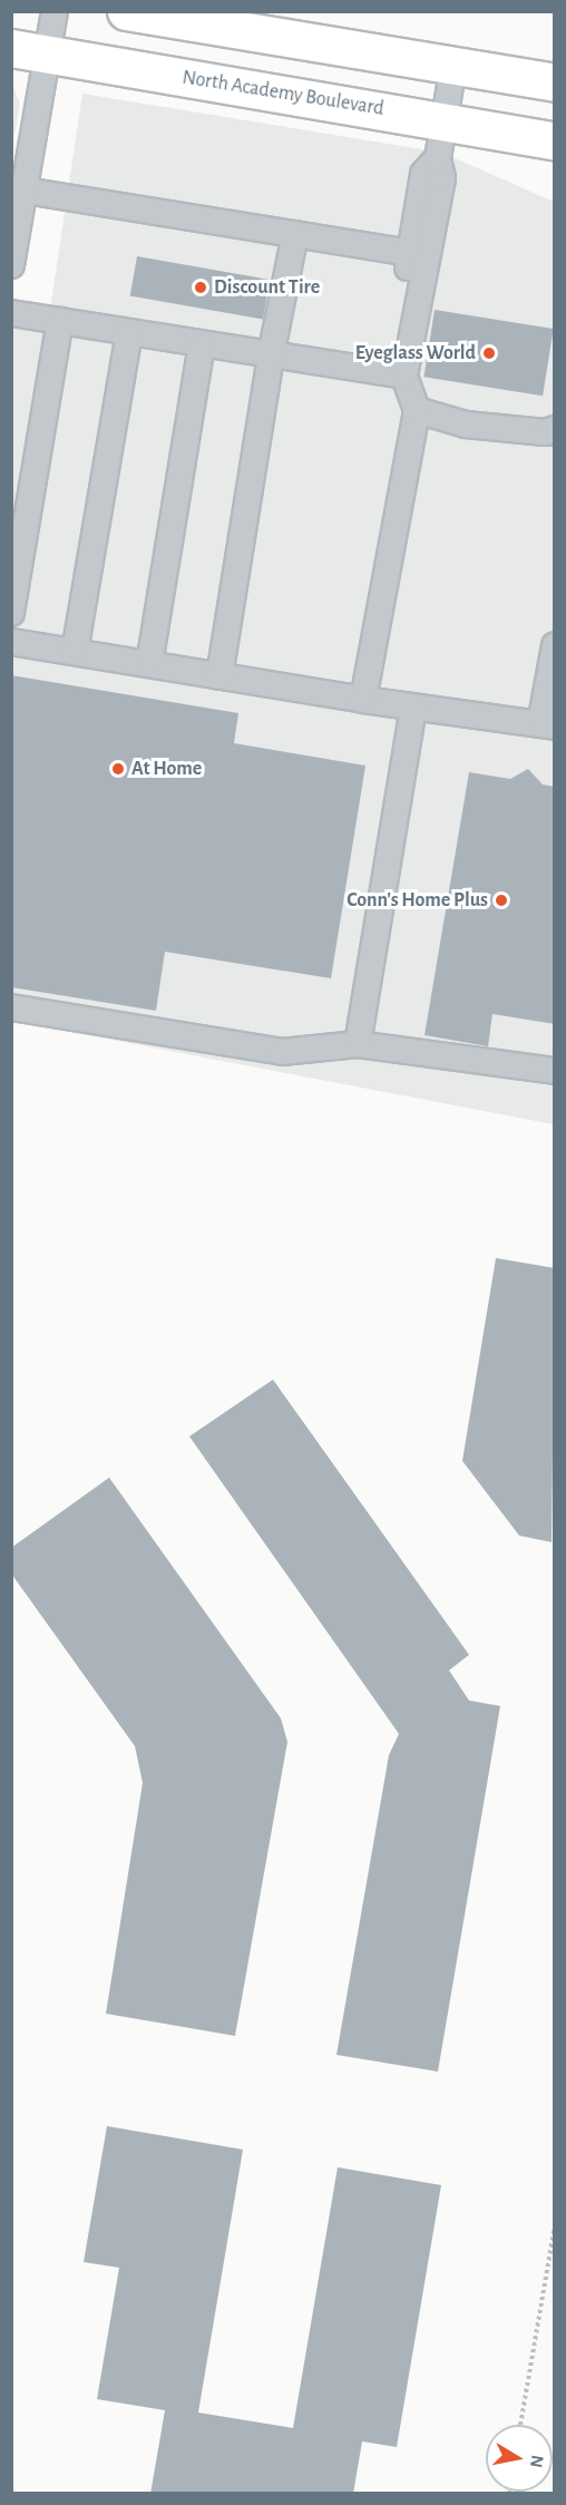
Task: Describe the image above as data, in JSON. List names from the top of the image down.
{
  "streets": {
    "highway": ["North Academy Boulevard"]
  },
  "places": [
    "Discount Tire",
    "Eyeglass World",
    "At Home",
    "Conn's Home Plus"
  ],
  "north": "right"
}
